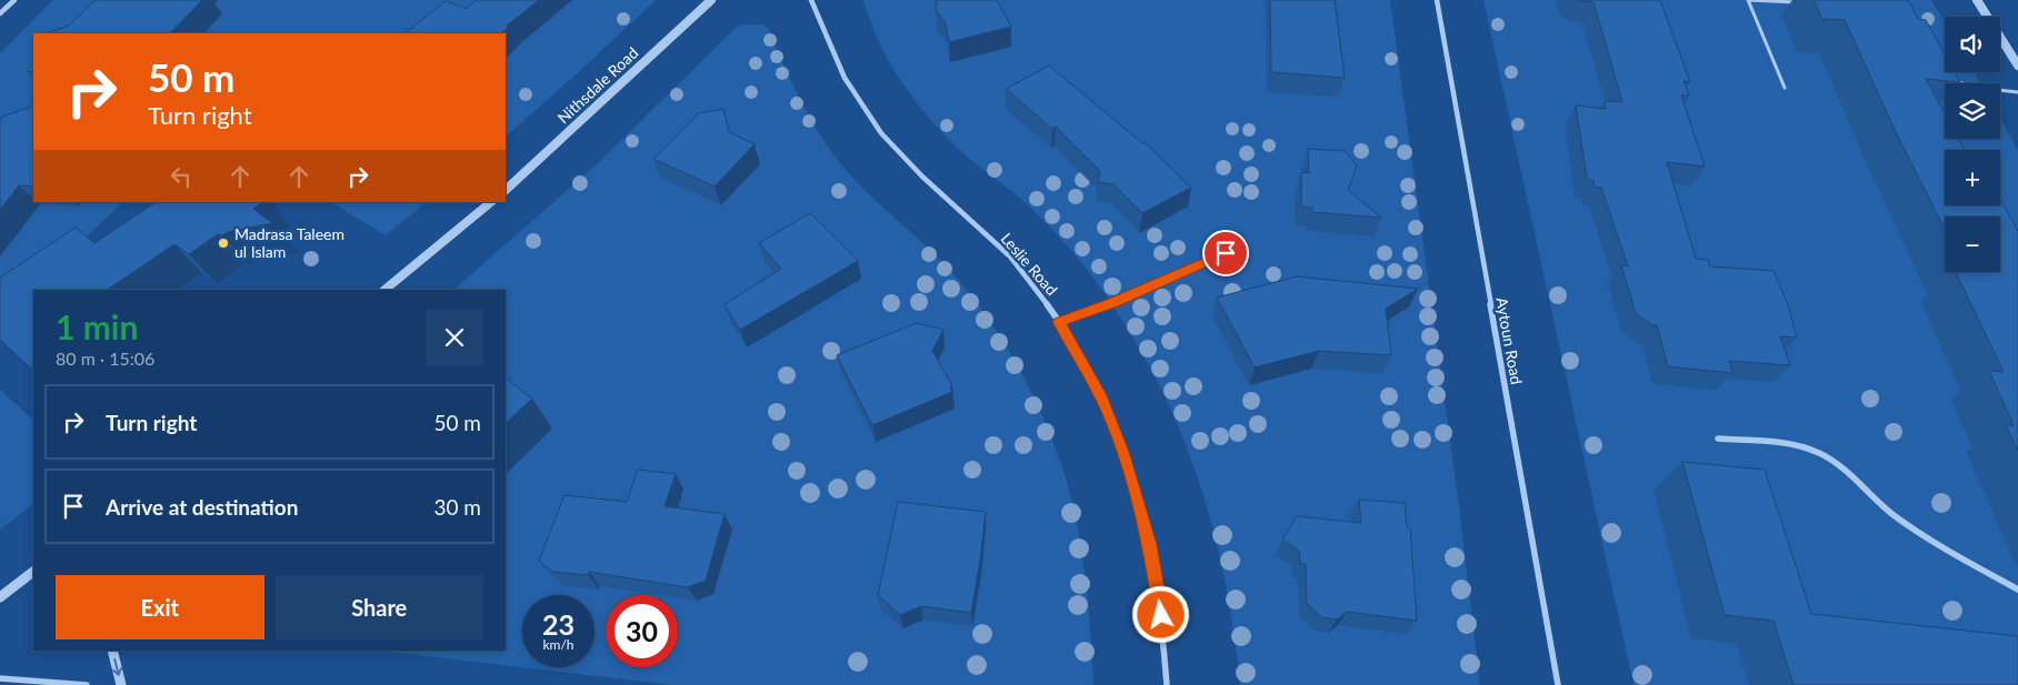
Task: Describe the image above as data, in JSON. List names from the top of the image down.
{
  "streets": {
    "street": ["Nithsdale Road", "Leslie Road", "Aytoun Road"]
  },
  "places": ["Madrasa Taleem ul Islam"],
  "page": {
    "map_buttons": ["+", "−"],
    "turn": ["50 m", "Turn right"],
    "heading": ["1 min", "80 m · 15:06"],
    "list": [
      {
        "name": "Turn right",
        "value": "50 m"
      },
      {
        "name": "Arrive at destination",
        "value": "30 m"
      }
    ],
    "buttons": ["Exit", "Share"],
    "speed": "23 km/h",
    "limit": "30"
  }
}
